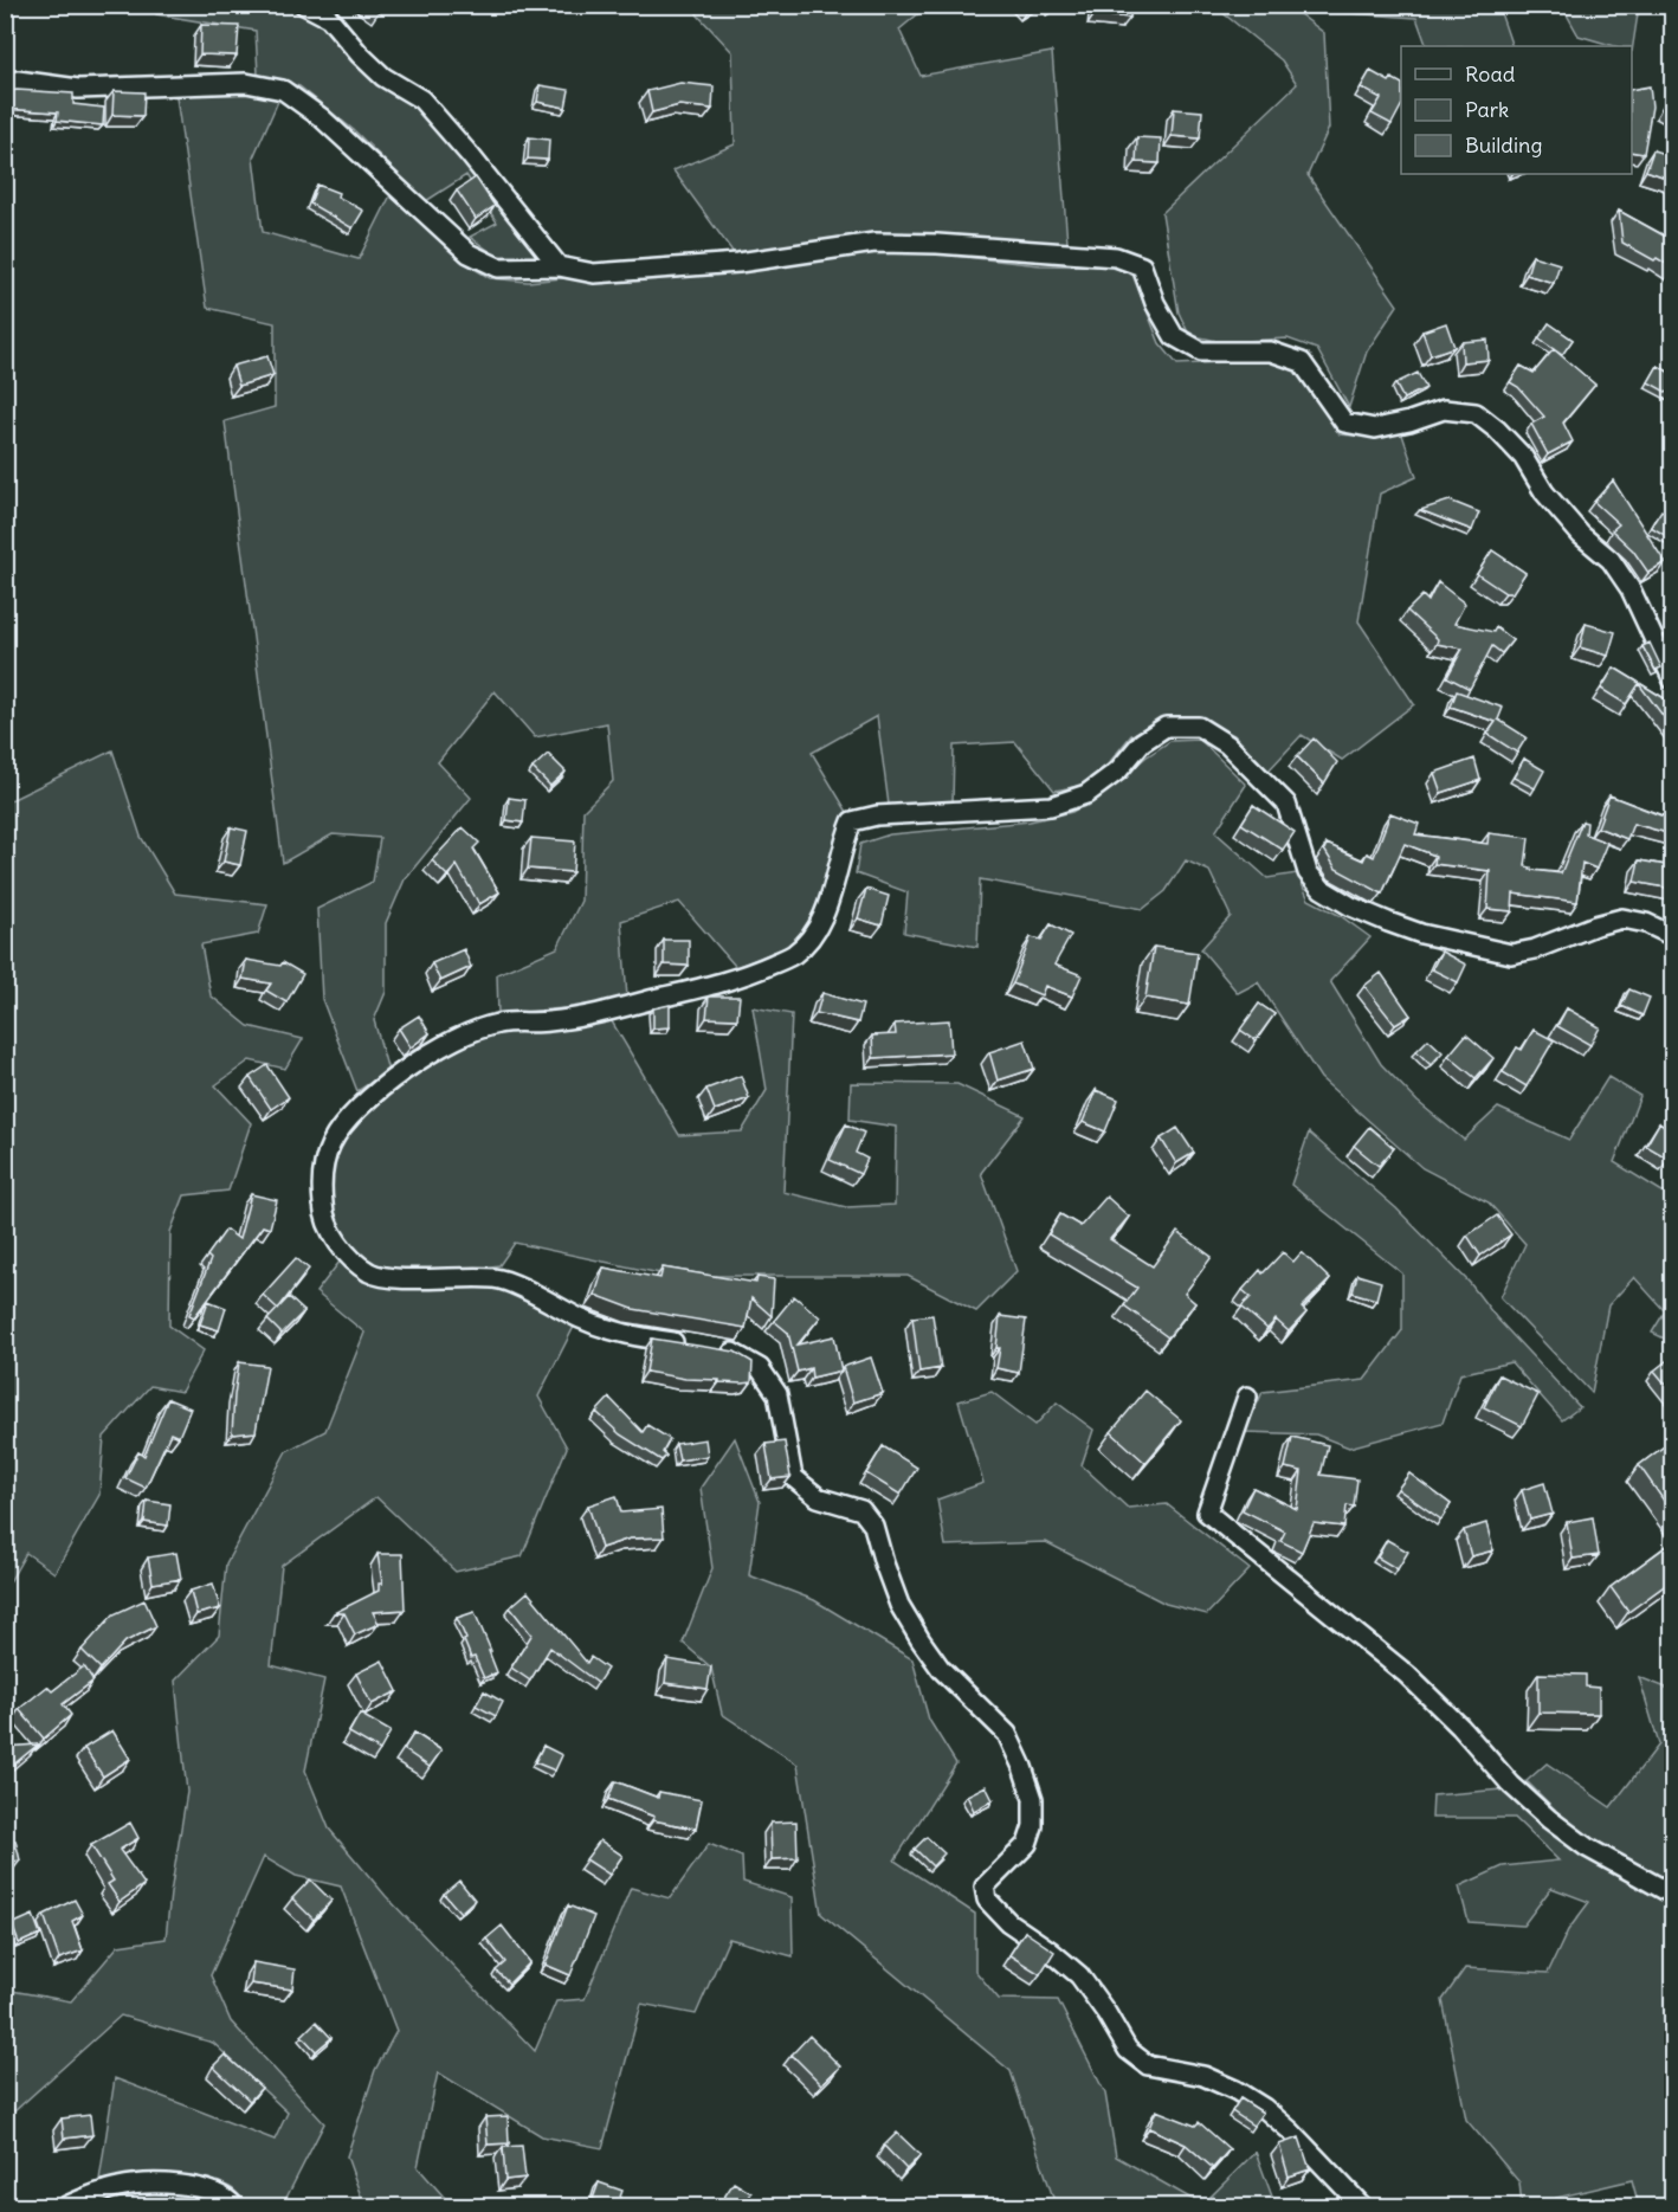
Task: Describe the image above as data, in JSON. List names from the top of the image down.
{
  "legend": ["Road", "Park", "Building"]
}
